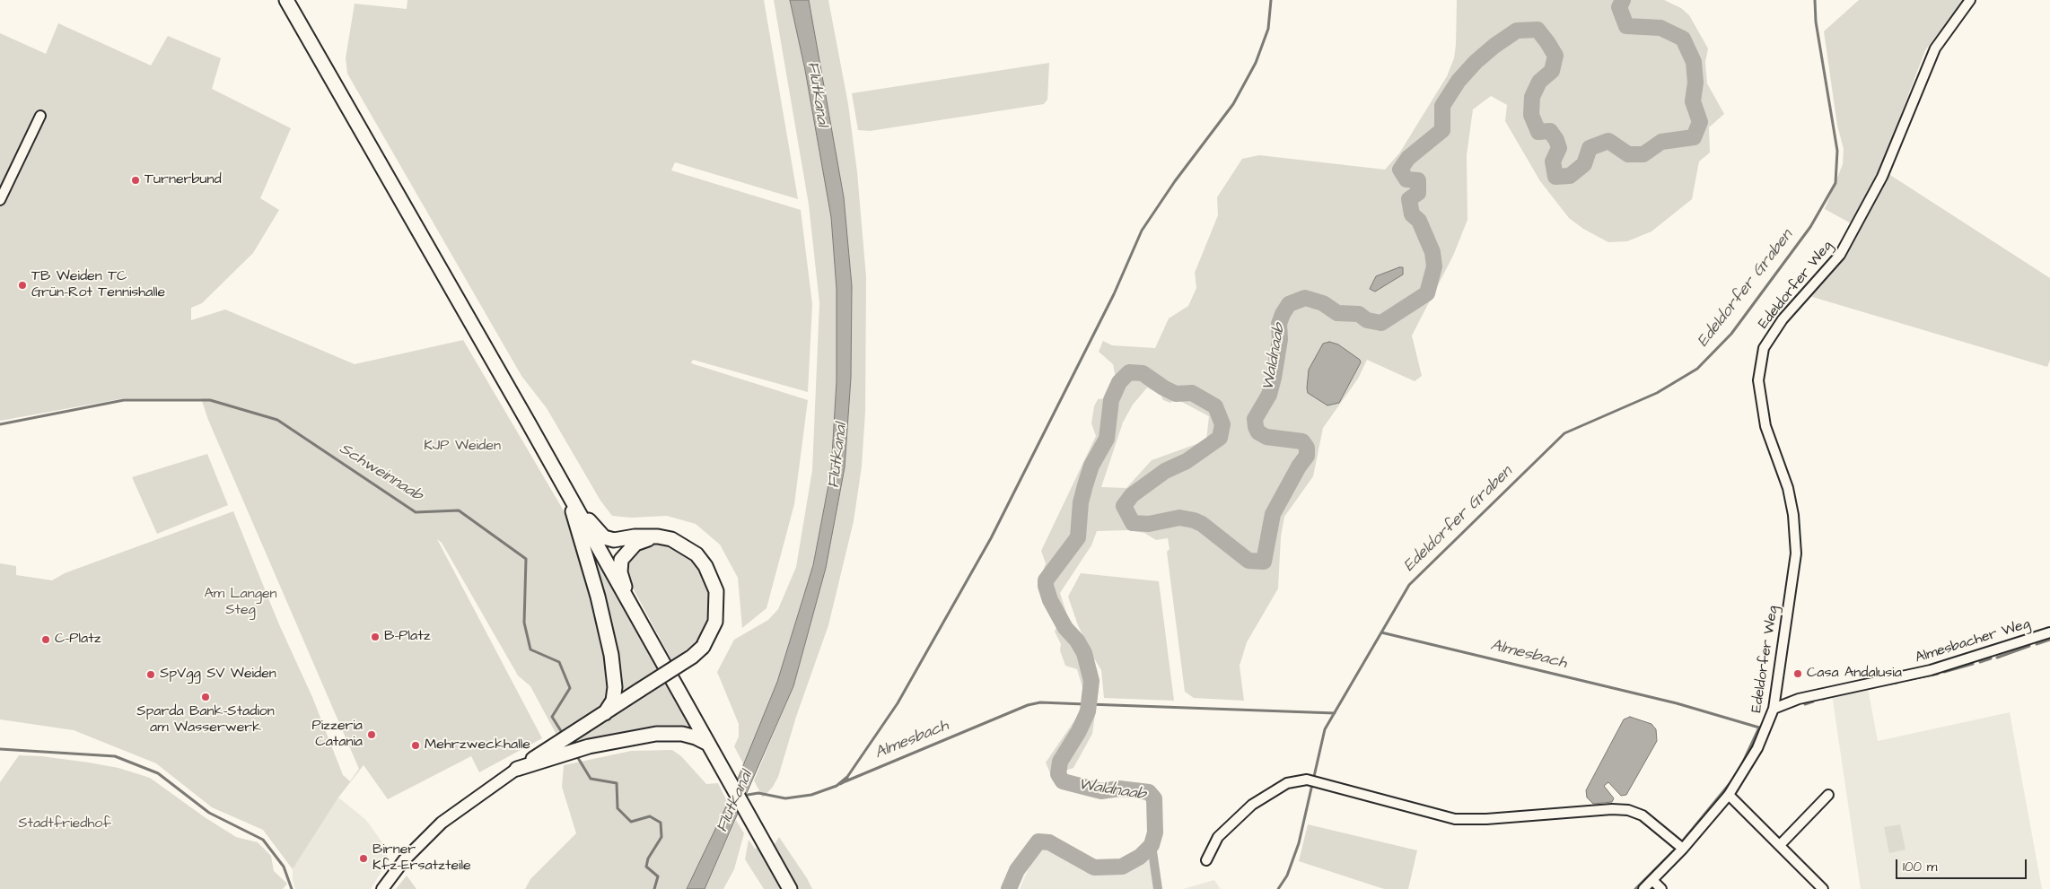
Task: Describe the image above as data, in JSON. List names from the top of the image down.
{
  "streets": {
    "street": ["Edeldorfer Weg", "Almesbacher Weg"]
  },
  "crossings": [
    ["Edeldorfer Weg", "Almesbacher Weg"]
  ],
  "water": [
    "Flutkanal",
    "Edeldorfer Graben",
    "Waldnaab",
    "Schweinnaab",
    "Almesbach"
  ],
  "parks": ["KJP Weiden", "Am Langen Steg", "Stadtfriedhof"],
  "places": [
    "Turnerbund",
    "TB Weiden TC Grün-Rot Tennishalle",
    "B-Platz",
    "C-Platz",
    "Casa Andalusia",
    "SpVgg SV Weiden",
    "Sparda Bank-Stadion am Wasserwerk",
    "Pizzeria Catania",
    "Mehrzweckhalle",
    "Birner Kfz-Ersatzteile"
  ],
  "scale_bar": "100 m"
}
